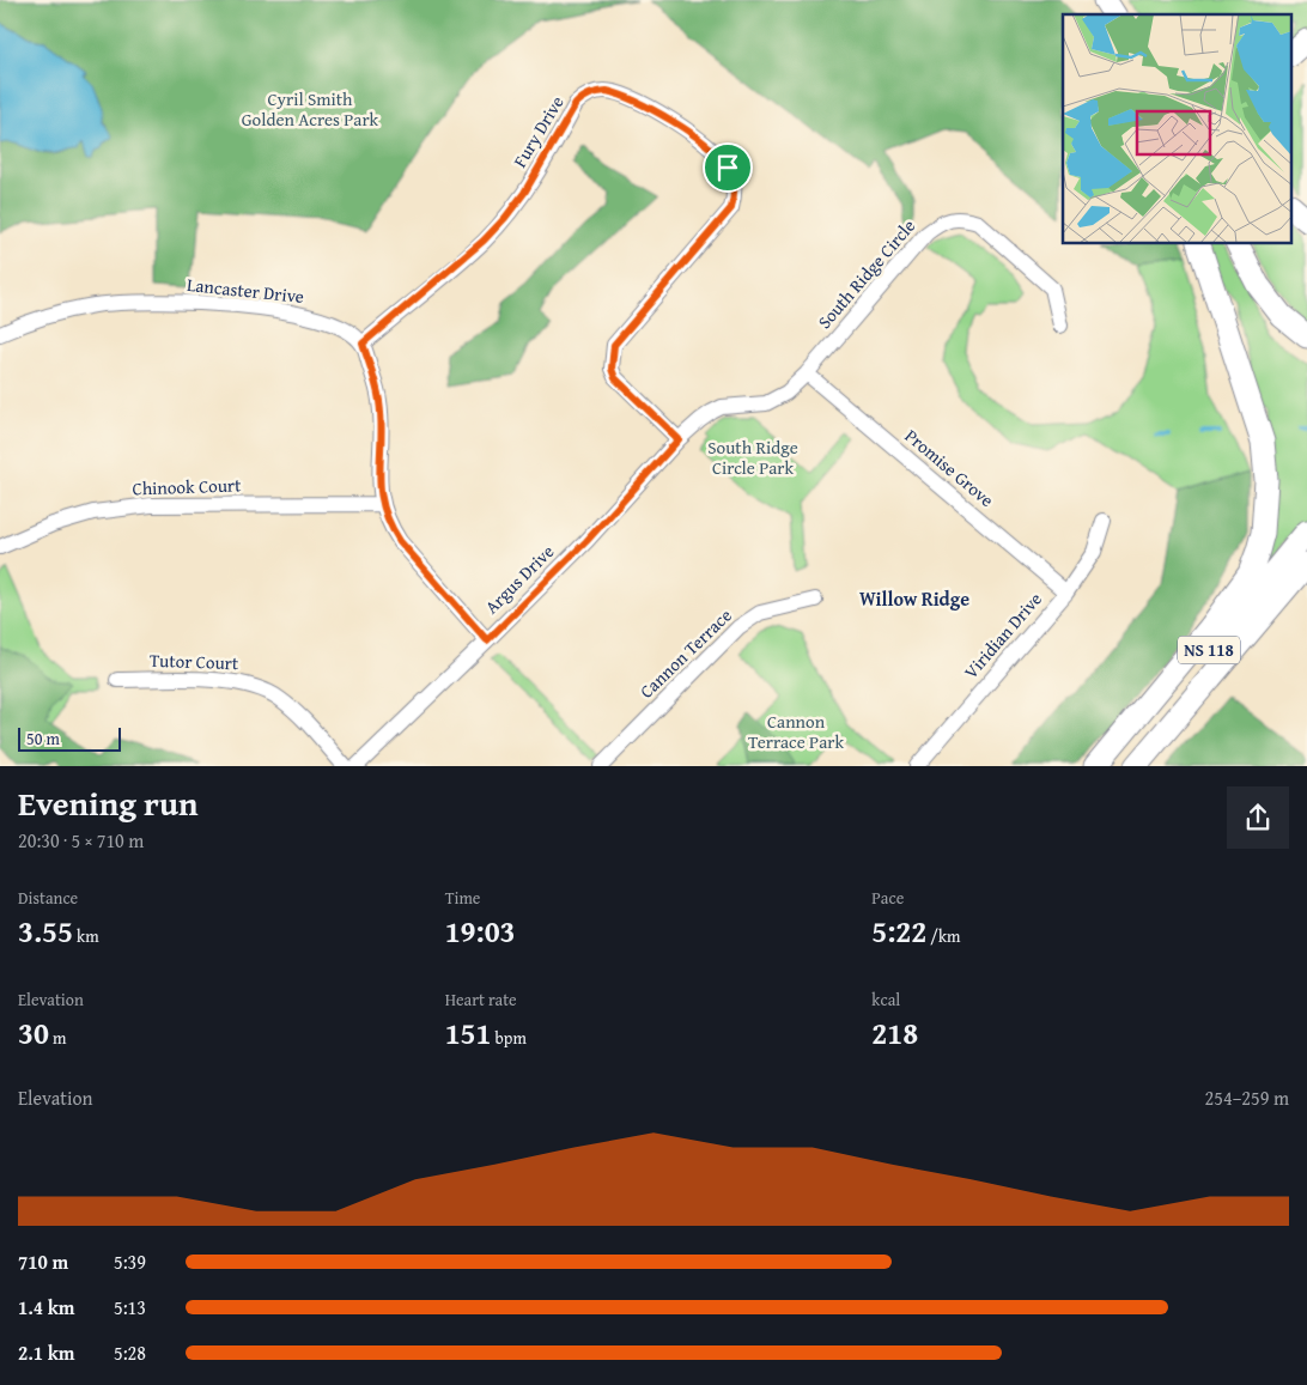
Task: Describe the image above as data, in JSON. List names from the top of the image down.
{
  "streets": {
    "highway": ["NS 118"],
    "street": [
      "Fury Drive",
      "South Ridge Circle",
      "Lancaster Drive",
      "Promise Grove",
      "Chinook Court",
      "Argus Drive",
      "Viridian Drive",
      "Cannon Terrace",
      "Tutor Court"
    ]
  },
  "crossings": [
    ["Fury Drive", "South Ridge Circle"],
    ["Fury Drive", "Lancaster Drive"],
    ["Fury Drive", "Argus Drive"],
    ["South Ridge Circle", "Promise Grove"],
    ["South Ridge Circle", "Argus Drive"],
    ["Promise Grove", "Viridian Drive"]
  ],
  "districts": ["Willow Ridge"],
  "parks": ["Cyril Smith Golden Acres Park", "South Ridge Circle Park", "Cannon Terrace Park"],
  "scale_bar": "50 m",
  "page": {
    "scale": "50 m",
    "heading": ["Evening run", "20:30 · 5 × 710 m"],
    "stats": [
      ["Distance", "3.55 km"],
      ["Time", "19:03"],
      ["Pace", "5:22 /km"],
      ["Elevation", "30 m"],
      ["Heart rate", "151 bpm"],
      ["kcal", "218"]
    ],
    "chart": ["Elevation", "254–259 m"],
    "list": [
      {
        "name": "710 m",
        "note": "5:39"
      },
      {
        "name": "1.4 km",
        "note": "5:13"
      },
      {
        "name": "2.1 km",
        "note": "5:28"
      }
    ]
  }
}
